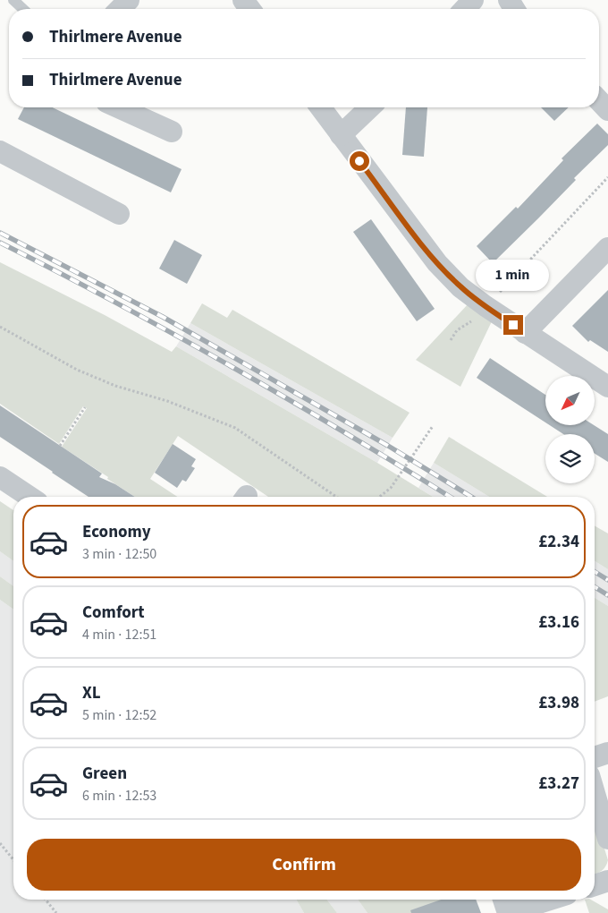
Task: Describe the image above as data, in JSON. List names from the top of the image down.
{
  "north": "bottom left",
  "page": {
    "banner": ["Thirlmere Avenue", "Thirlmere Avenue"],
    "bubble": "1 min",
    "list": [
      {
        "name": "Economy",
        "note": "3 min · 12:50",
        "value": "£2.34"
      },
      {
        "name": "Comfort",
        "note": "4 min · 12:51",
        "value": "£3.16"
      },
      {
        "name": "XL",
        "note": "5 min · 12:52",
        "value": "£3.98"
      },
      {
        "name": "Green",
        "note": "6 min · 12:53",
        "value": "£3.27"
      }
    ],
    "buttons": "Confirm"
  }
}
